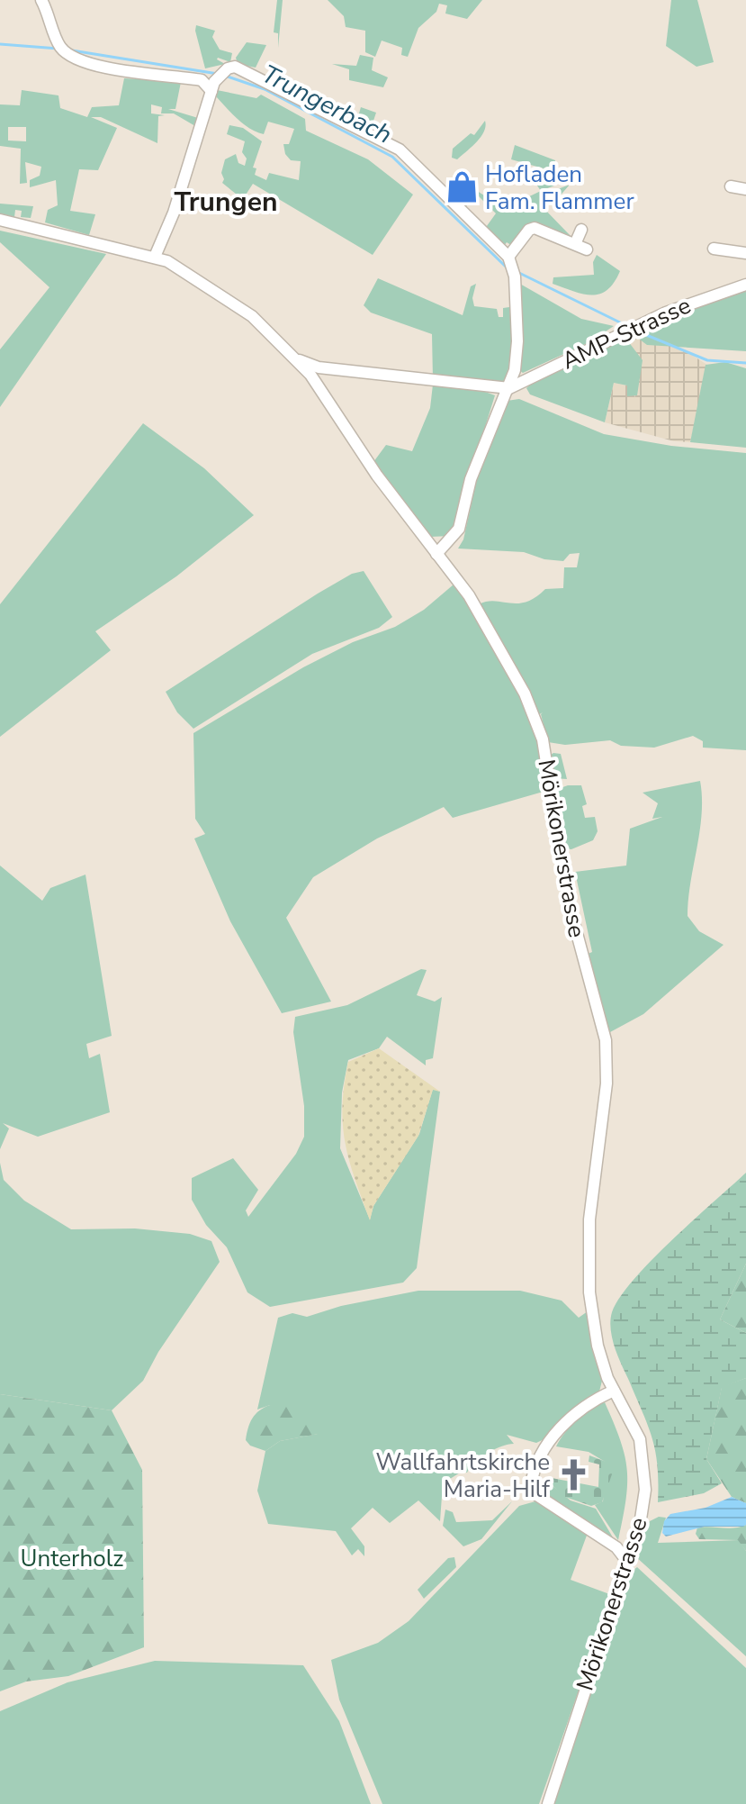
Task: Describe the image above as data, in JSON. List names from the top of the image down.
{
  "streets": {
    "street": ["AMP-Strasse", "Mörikonerstrasse"]
  },
  "districts": ["Trungen"],
  "water": ["Trungerbach"],
  "parks": ["Unterholz"],
  "places": {
    "shop": ["Hofladen Fam. Flammer"],
    "church": ["Wallfahrtskirche Maria-Hilf"]
  }
}
